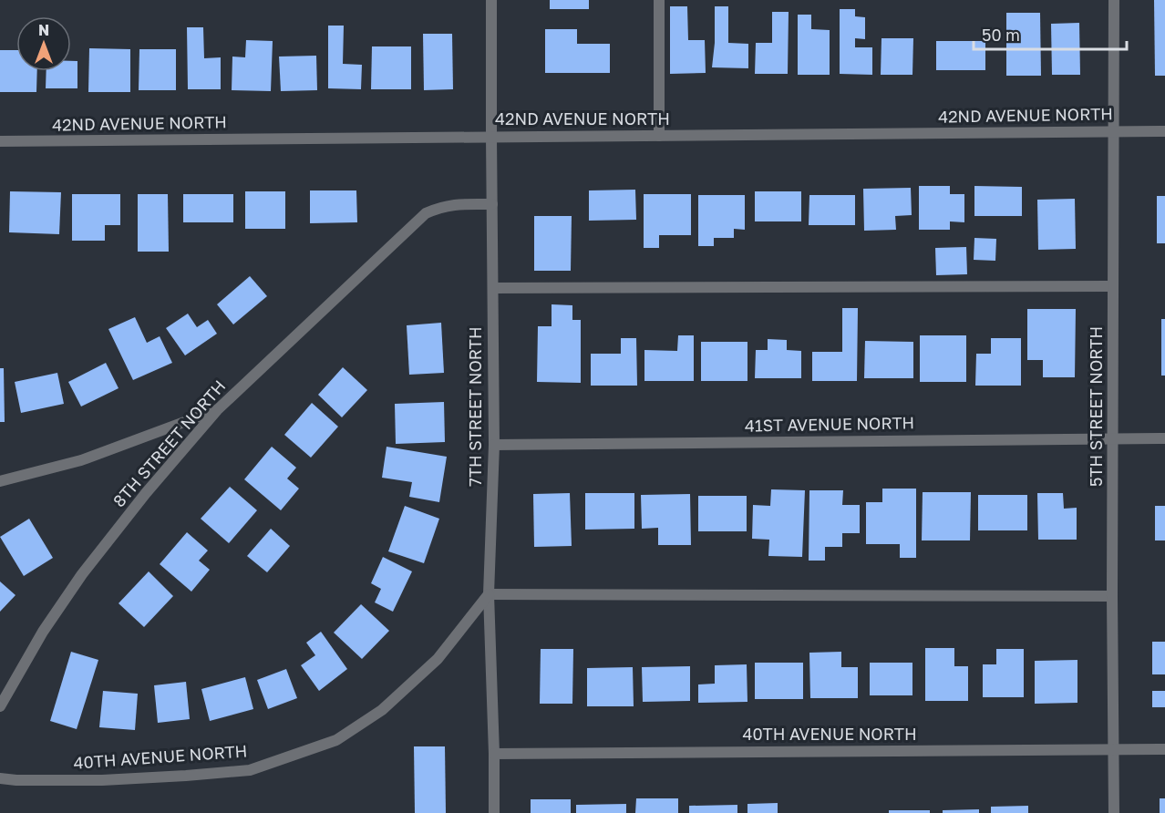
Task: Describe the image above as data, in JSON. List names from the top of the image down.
{
  "streets": {
    "street": [
      "42ND AVENUE NORTH",
      "7TH STREET NORTH",
      "5TH STREET NORTH",
      "41ST AVENUE NORTH",
      "8TH STREET NORTH",
      "40TH AVENUE NORTH"
    ]
  },
  "crossings": [
    ["42ND AVENUE NORTH", "7TH STREET NORTH"],
    ["42ND AVENUE NORTH", "5TH STREET NORTH"],
    ["7TH STREET NORTH", "41ST AVENUE NORTH"],
    ["7TH STREET NORTH", "8TH STREET NORTH"],
    ["7TH STREET NORTH", "40TH AVENUE NORTH"],
    ["5TH STREET NORTH", "41ST AVENUE NORTH"],
    ["5TH STREET NORTH", "40TH AVENUE NORTH"]
  ],
  "scale_bar": "50 m",
  "north": "top"
}
